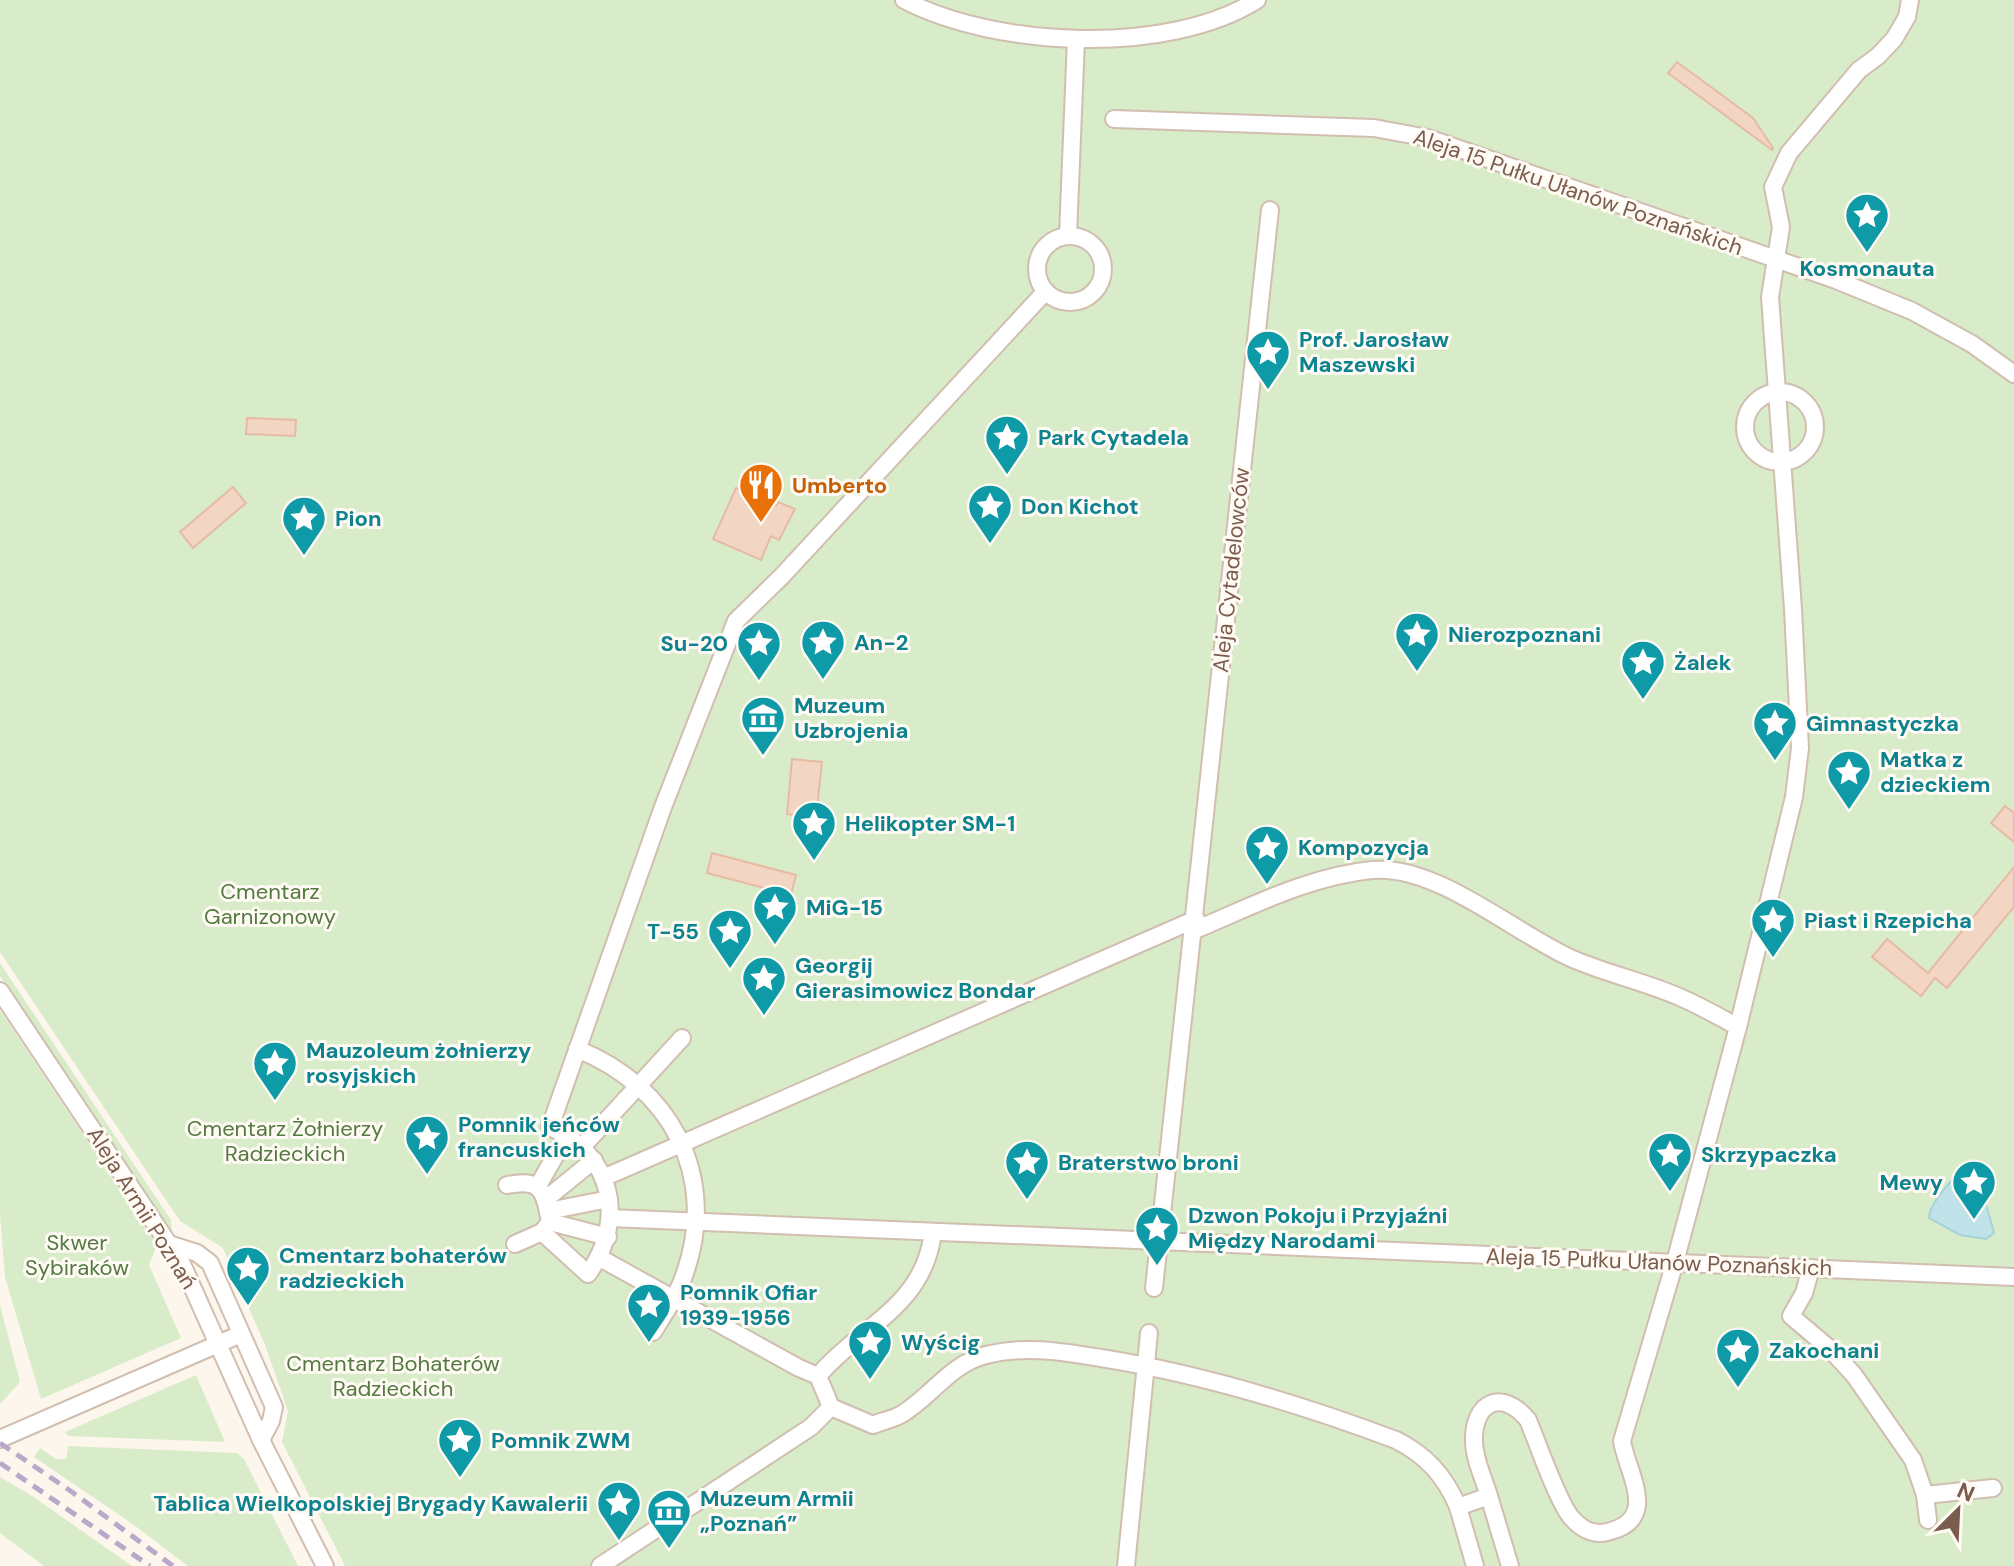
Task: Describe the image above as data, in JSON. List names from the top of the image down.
{
  "streets": {
    "street": ["Aleja 15 Pułku Ułanów Poznańskich", "Aleja Cytadelowców", "Aleja Armii Poznań"]
  },
  "crossings": [
    ["Aleja 15 Pułku Ułanów Poznańskich", "Aleja Cytadelowców"]
  ],
  "parks": [
    "Cmentarz Garnizonowy",
    "Cmentarz Żołnierzy Radzieckich",
    "Skwer Sybiraków",
    "Cmentarz Bohaterów Radzieckich"
  ],
  "places": {
    "place": [
      "Kosmonauta",
      "Prof. Jarosław Maszewski",
      "Park Cytadela",
      "Don Kichot",
      "Pion",
      "Nierozpoznani",
      "An-2",
      "Su-20",
      "Żalek",
      "Gimnastyczka",
      "Matka z dzieckiem",
      "Helikopter SM-1",
      "Kompozycja",
      "MiG-15",
      "Piast i Rzepicha",
      "T-55",
      "Georgij Gierasimowicz Bondar",
      "Mauzoleum żołnierzy rosyjskich",
      "Pomnik jeńców francuskich",
      "Skrzypaczka",
      "Braterstwo broni",
      "Mewy",
      "Dzwon Pokoju i Przyjaźni Między Narodami",
      "Cmentarz bohaterów radzieckich",
      "Pomnik Ofiar 1939-1956",
      "Wyścig",
      "Zakochani",
      "Pomnik ZWM",
      "Tablica Wielkopolskiej Brygady Kawalerii"
    ],
    "restaurant": ["Umberto"],
    "museum": ["Muzeum Uzbrojenia", "Muzeum Armii „Poznań”"]
  },
  "north": "top right"
}
